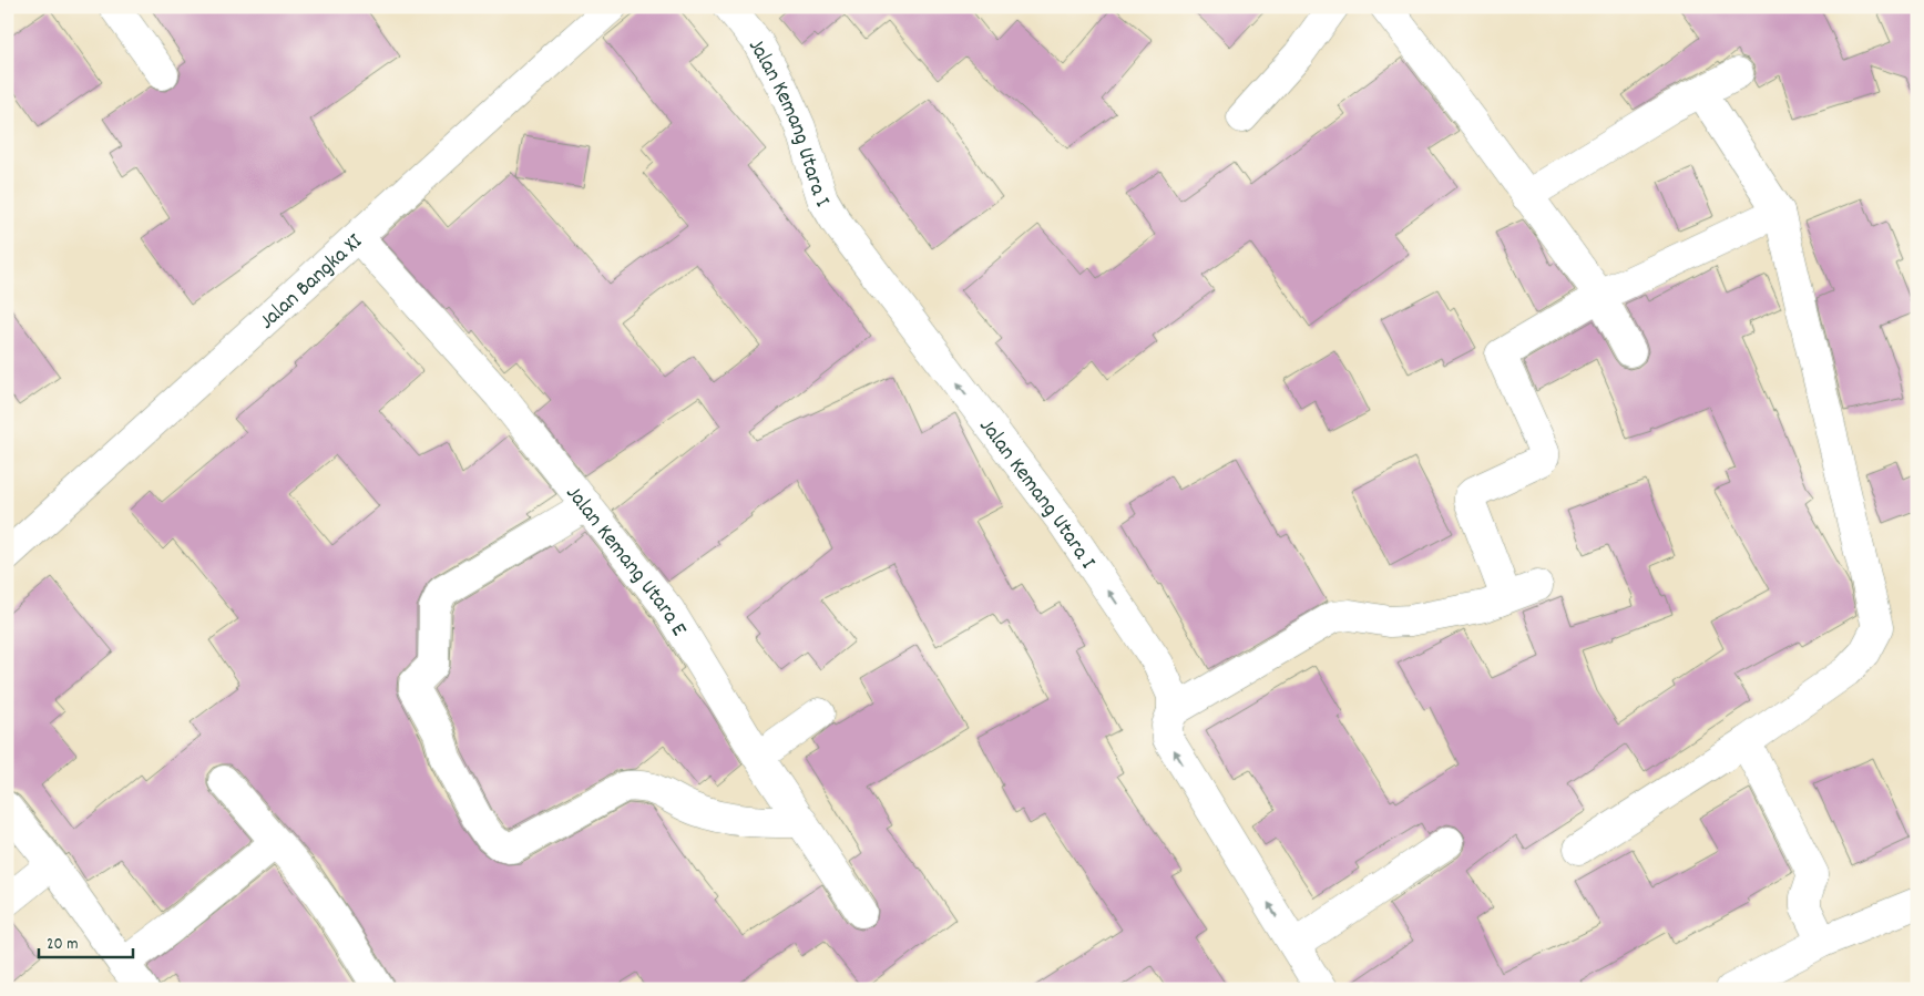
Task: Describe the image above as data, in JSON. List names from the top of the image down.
{
  "streets": {
    "street": ["Jalan Kemang Utara I", "Jalan Bangka XI", "Jalan Kemang Utara E"]
  },
  "crossings": [
    ["Jalan Bangka XI", "Jalan Kemang Utara E"]
  ],
  "one_way": ["Jalan Kemang Utara I"],
  "scale_bar": "20 m"
}
